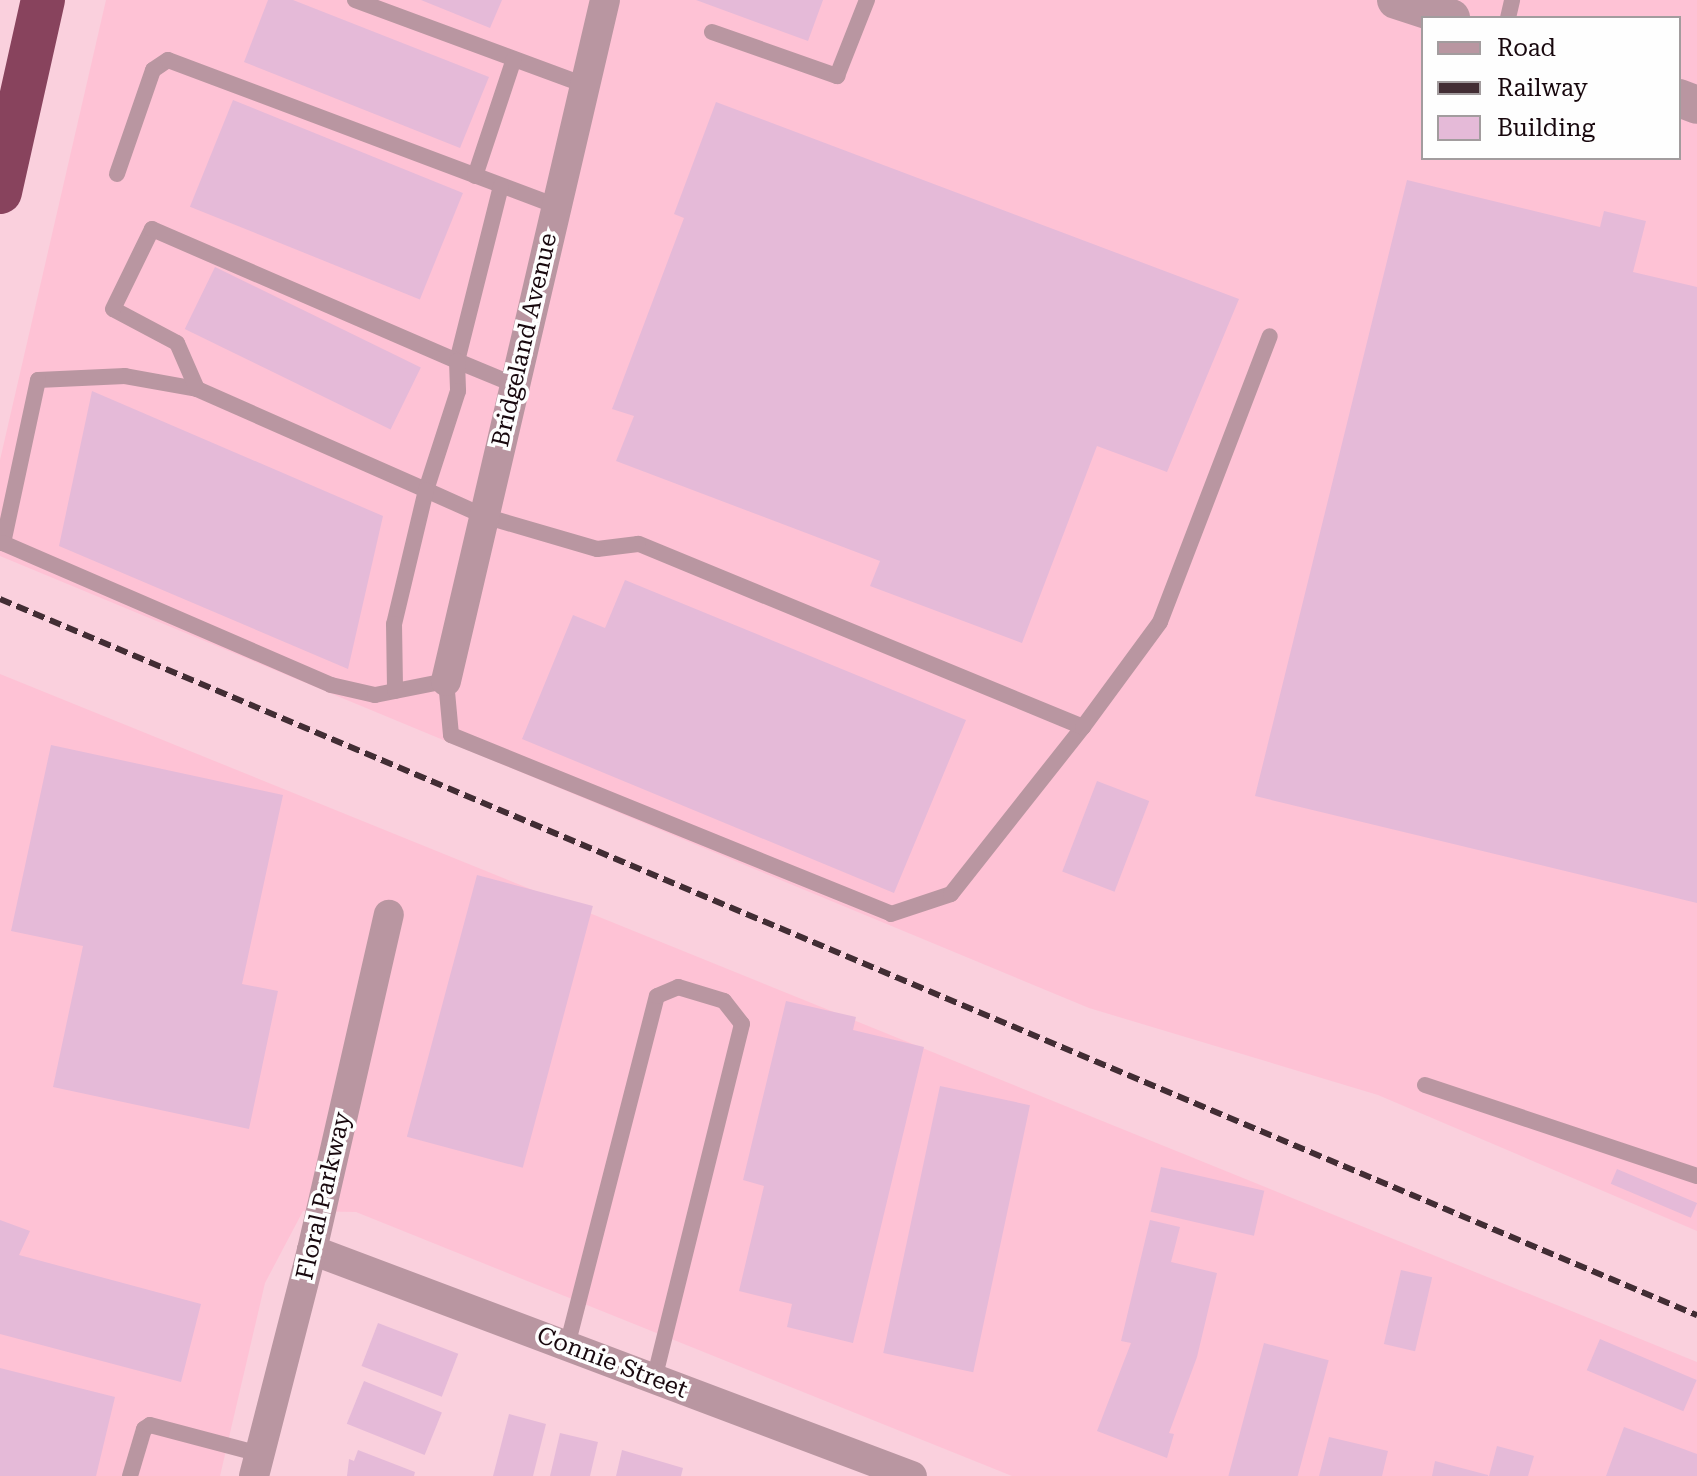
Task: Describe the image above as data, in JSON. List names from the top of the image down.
{
  "streets": {
    "street": ["Bridgeland Avenue", "Floral Parkway", "Connie Street"]
  },
  "crossings": [
    ["Floral Parkway", "Connie Street"]
  ],
  "legend": ["Road", "Railway", "Building"]
}
